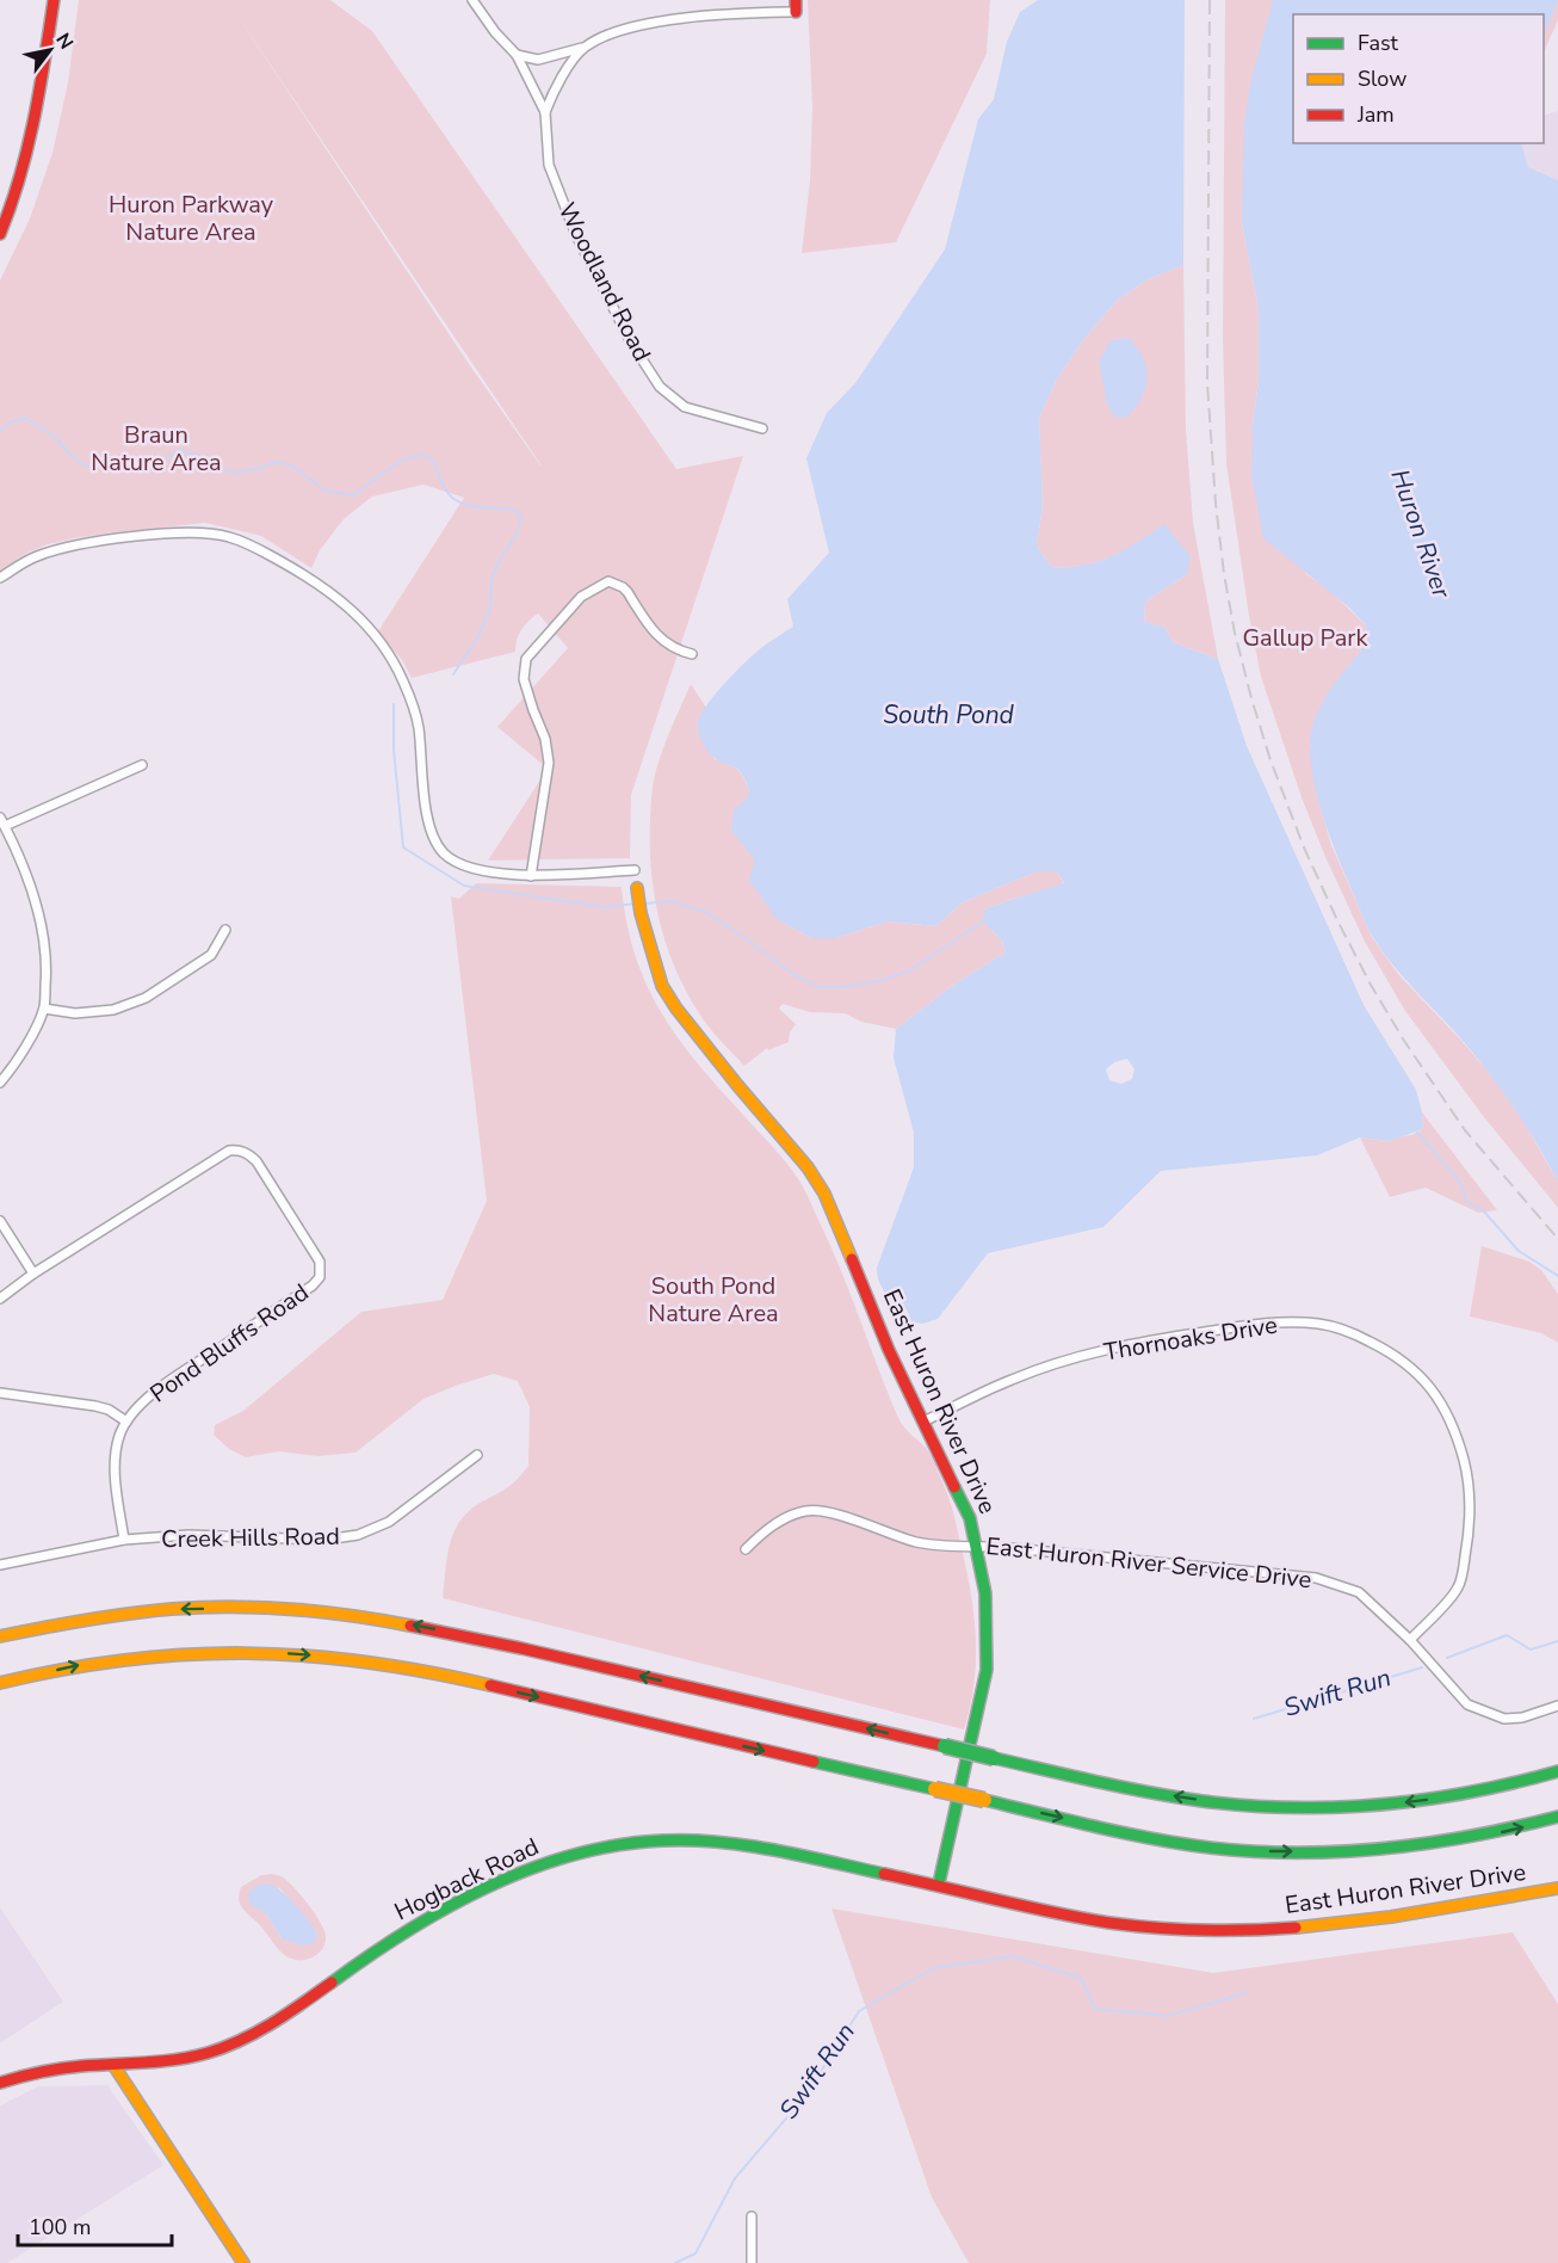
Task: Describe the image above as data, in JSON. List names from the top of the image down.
{
  "streets": {
    "main road": ["East Huron River Drive", "Hogback Road"],
    "street": [
      "Woodland Road",
      "Thornoaks Drive",
      "Pond Bluffs Road",
      "Creek Hills Road",
      "East Huron River Service Drive"
    ]
  },
  "crossings": [
    ["Thornoaks Drive", "East Huron River Drive"],
    ["Thornoaks Drive", "East Huron River Service Drive"],
    ["Pond Bluffs Road", "Creek Hills Road"],
    ["East Huron River Drive", "East Huron River Service Drive"],
    ["East Huron River Drive", "Hogback Road"]
  ],
  "water": ["Huron River", "South Pond", "Swift Run"],
  "parks": [
    "Huron Parkway Nature Area",
    "Braun Nature Area",
    "Gallup Park",
    "South Pond Nature Area"
  ],
  "legend": ["Fast", "Slow", "Jam"],
  "scale_bar": "100 m",
  "north": "top right"
}
